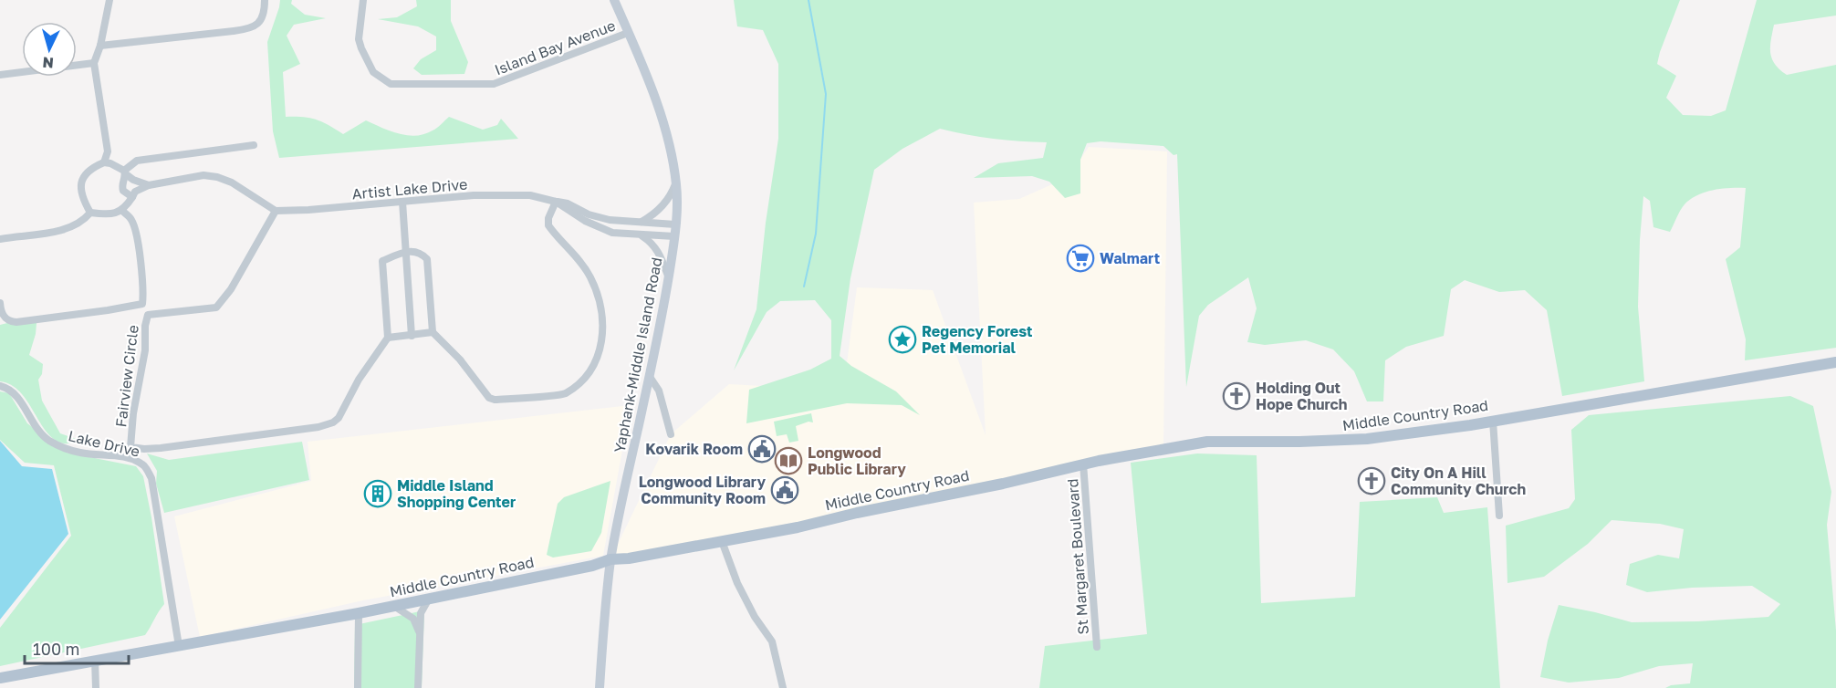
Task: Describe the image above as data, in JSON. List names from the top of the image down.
{
  "streets": {
    "main road": ["Yaphank-Middle Island Road", "Middle Country Road"],
    "street": [
      "Island Bay Avenue",
      "Artist Lake Drive",
      "Fairview Circle",
      "Lake Drive",
      "St Margaret Boulevard"
    ]
  },
  "crossings": [
    ["Island Bay Avenue", "Yaphank-Middle Island Road"],
    ["Artist Lake Drive", "Yaphank-Middle Island Road"],
    ["Artist Lake Drive", "Fairview Circle"],
    ["Yaphank-Middle Island Road", "Middle Country Road"],
    ["Middle Country Road", "Lake Drive"],
    ["Middle Country Road", "St Margaret Boulevard"]
  ],
  "places": {
    "supermarket": ["Walmart"],
    "place": ["Regency Forest Pet Memorial"],
    "church": ["Holding Out Hope Church", "City On A Hill Community Church"],
    "public building": ["Kovarik Room", "Longwood Library Community Room"],
    "library": ["Longwood Public Library"],
    "building": ["Middle Island Shopping Center"]
  },
  "scale_bar": "100 m",
  "north": "bottom"
}
